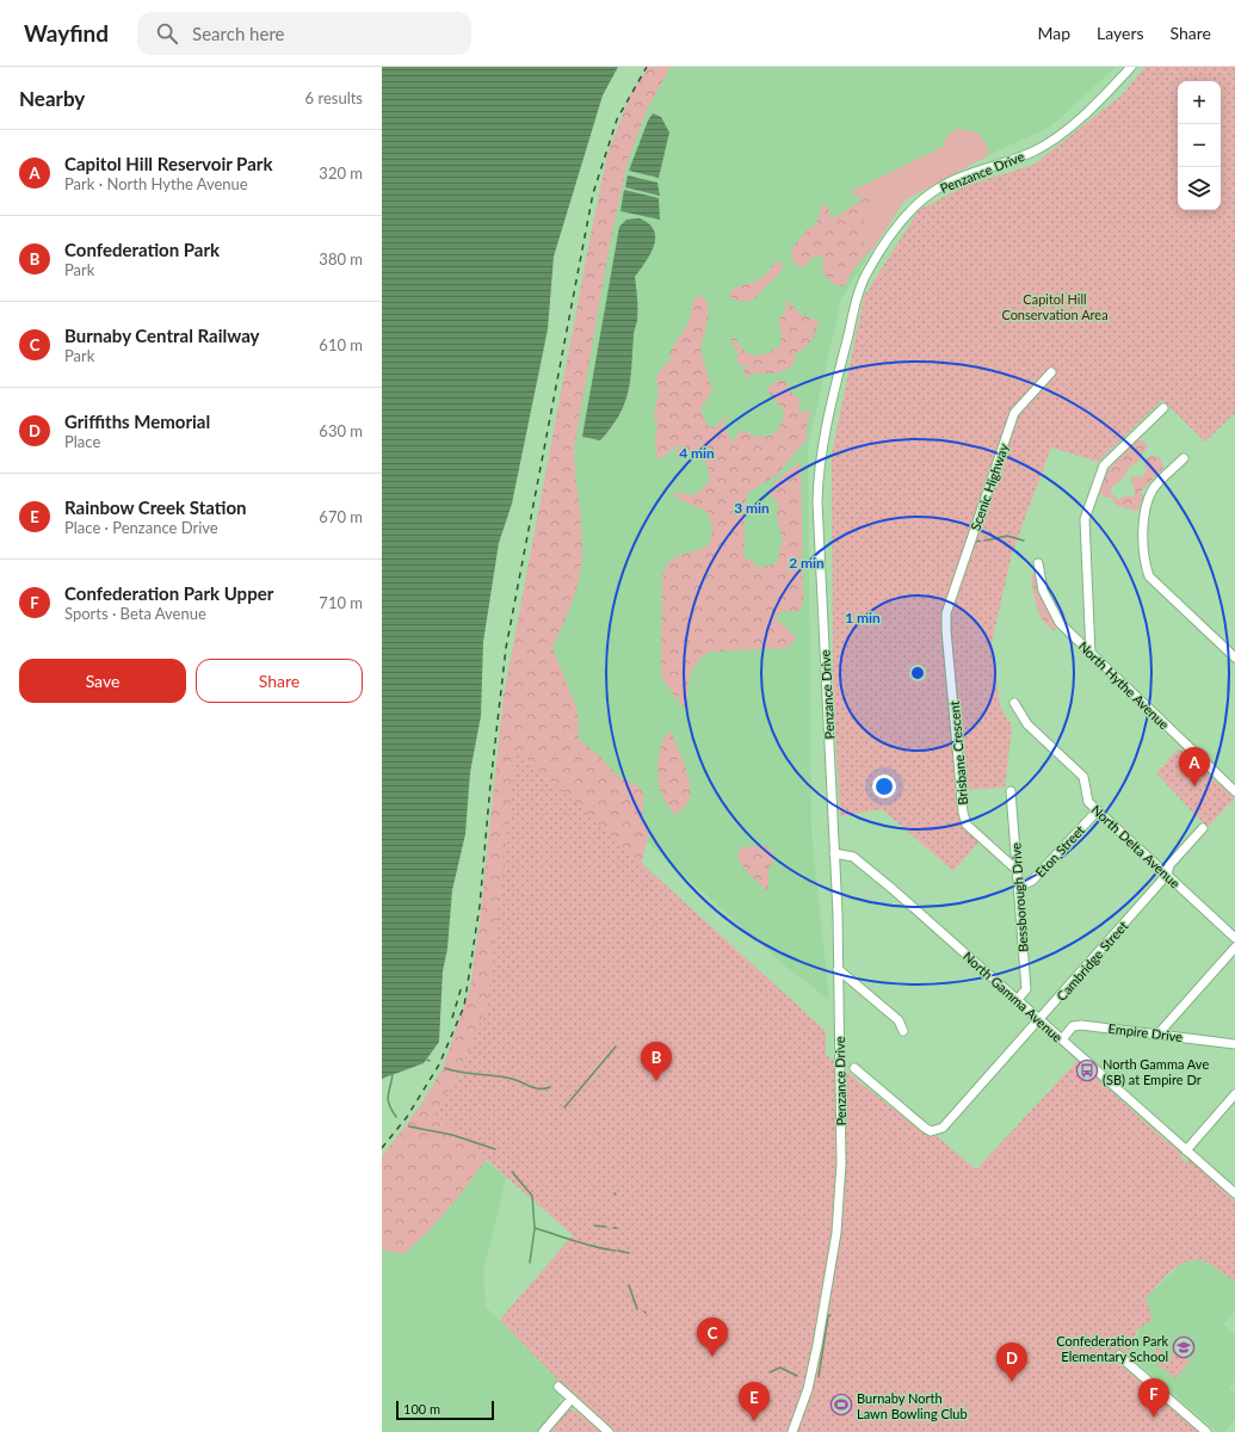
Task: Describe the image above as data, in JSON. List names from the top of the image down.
{
  "streets": {
    "street": [
      "Penzance Drive",
      "Scenic Highway",
      "North Hythe Avenue",
      "Brisbane Crescent",
      "North Delta Avenue",
      "Eton Street",
      "Bessborough Drive",
      "Cambridge Street",
      "North Gamma Avenue",
      "Empire Drive"
    ]
  },
  "crossings": [
    ["Penzance Drive", "North Gamma Avenue"],
    ["Scenic Highway", "Brisbane Crescent"],
    ["Brisbane Crescent", "Bessborough Drive"],
    ["North Delta Avenue", "Eton Street"],
    ["North Delta Avenue", "Cambridge Street"],
    ["Eton Street", "Bessborough Drive"],
    ["Bessborough Drive", "North Gamma Avenue"],
    ["Cambridge Street", "North Gamma Avenue"],
    ["North Gamma Avenue", "Empire Drive"]
  ],
  "parks": ["Capitol Hill Conservation Area"],
  "places": {
    "bus stop": ["North Gamma Ave (SB) at Empire Dr"],
    "school or university": ["Confederation Park Elementary School"],
    "sports": ["Burnaby North Lawn Bowling Club"]
  },
  "scale_bar": "100 m",
  "page": {
    "header": "Wayfind",
    "search": "Search here",
    "nav": ["Map", "Layers", "Share"],
    "heading": ["Nearby", "6 results"],
    "map_buttons": ["+", "−"],
    "list": [
      {
        "mark": "A",
        "name": "Capitol Hill Reservoir Park",
        "note": "Park · North Hythe Avenue",
        "value": "320 m"
      },
      {
        "mark": "B",
        "name": "Confederation Park",
        "note": "Park",
        "value": "380 m"
      },
      {
        "mark": "C",
        "name": "Burnaby Central Railway",
        "note": "Park",
        "value": "610 m"
      },
      {
        "mark": "D",
        "name": "Griffiths Memorial",
        "note": "Place",
        "value": "630 m"
      },
      {
        "mark": "E",
        "name": "Rainbow Creek Station",
        "note": "Place · Penzance Drive",
        "value": "670 m"
      },
      {
        "mark": "F",
        "name": "Confederation Park Upper",
        "note": "Sports · Beta Avenue",
        "value": "710 m"
      }
    ],
    "buttons": ["Save", "Share"],
    "pins": [
      "A",
      "B",
      "C",
      "D",
      "F",
      "E"
    ],
    "scale": "100 m"
  },
  "rings": [
    "4 min",
    "3 min",
    "2 min",
    "1 min"
  ]
}
